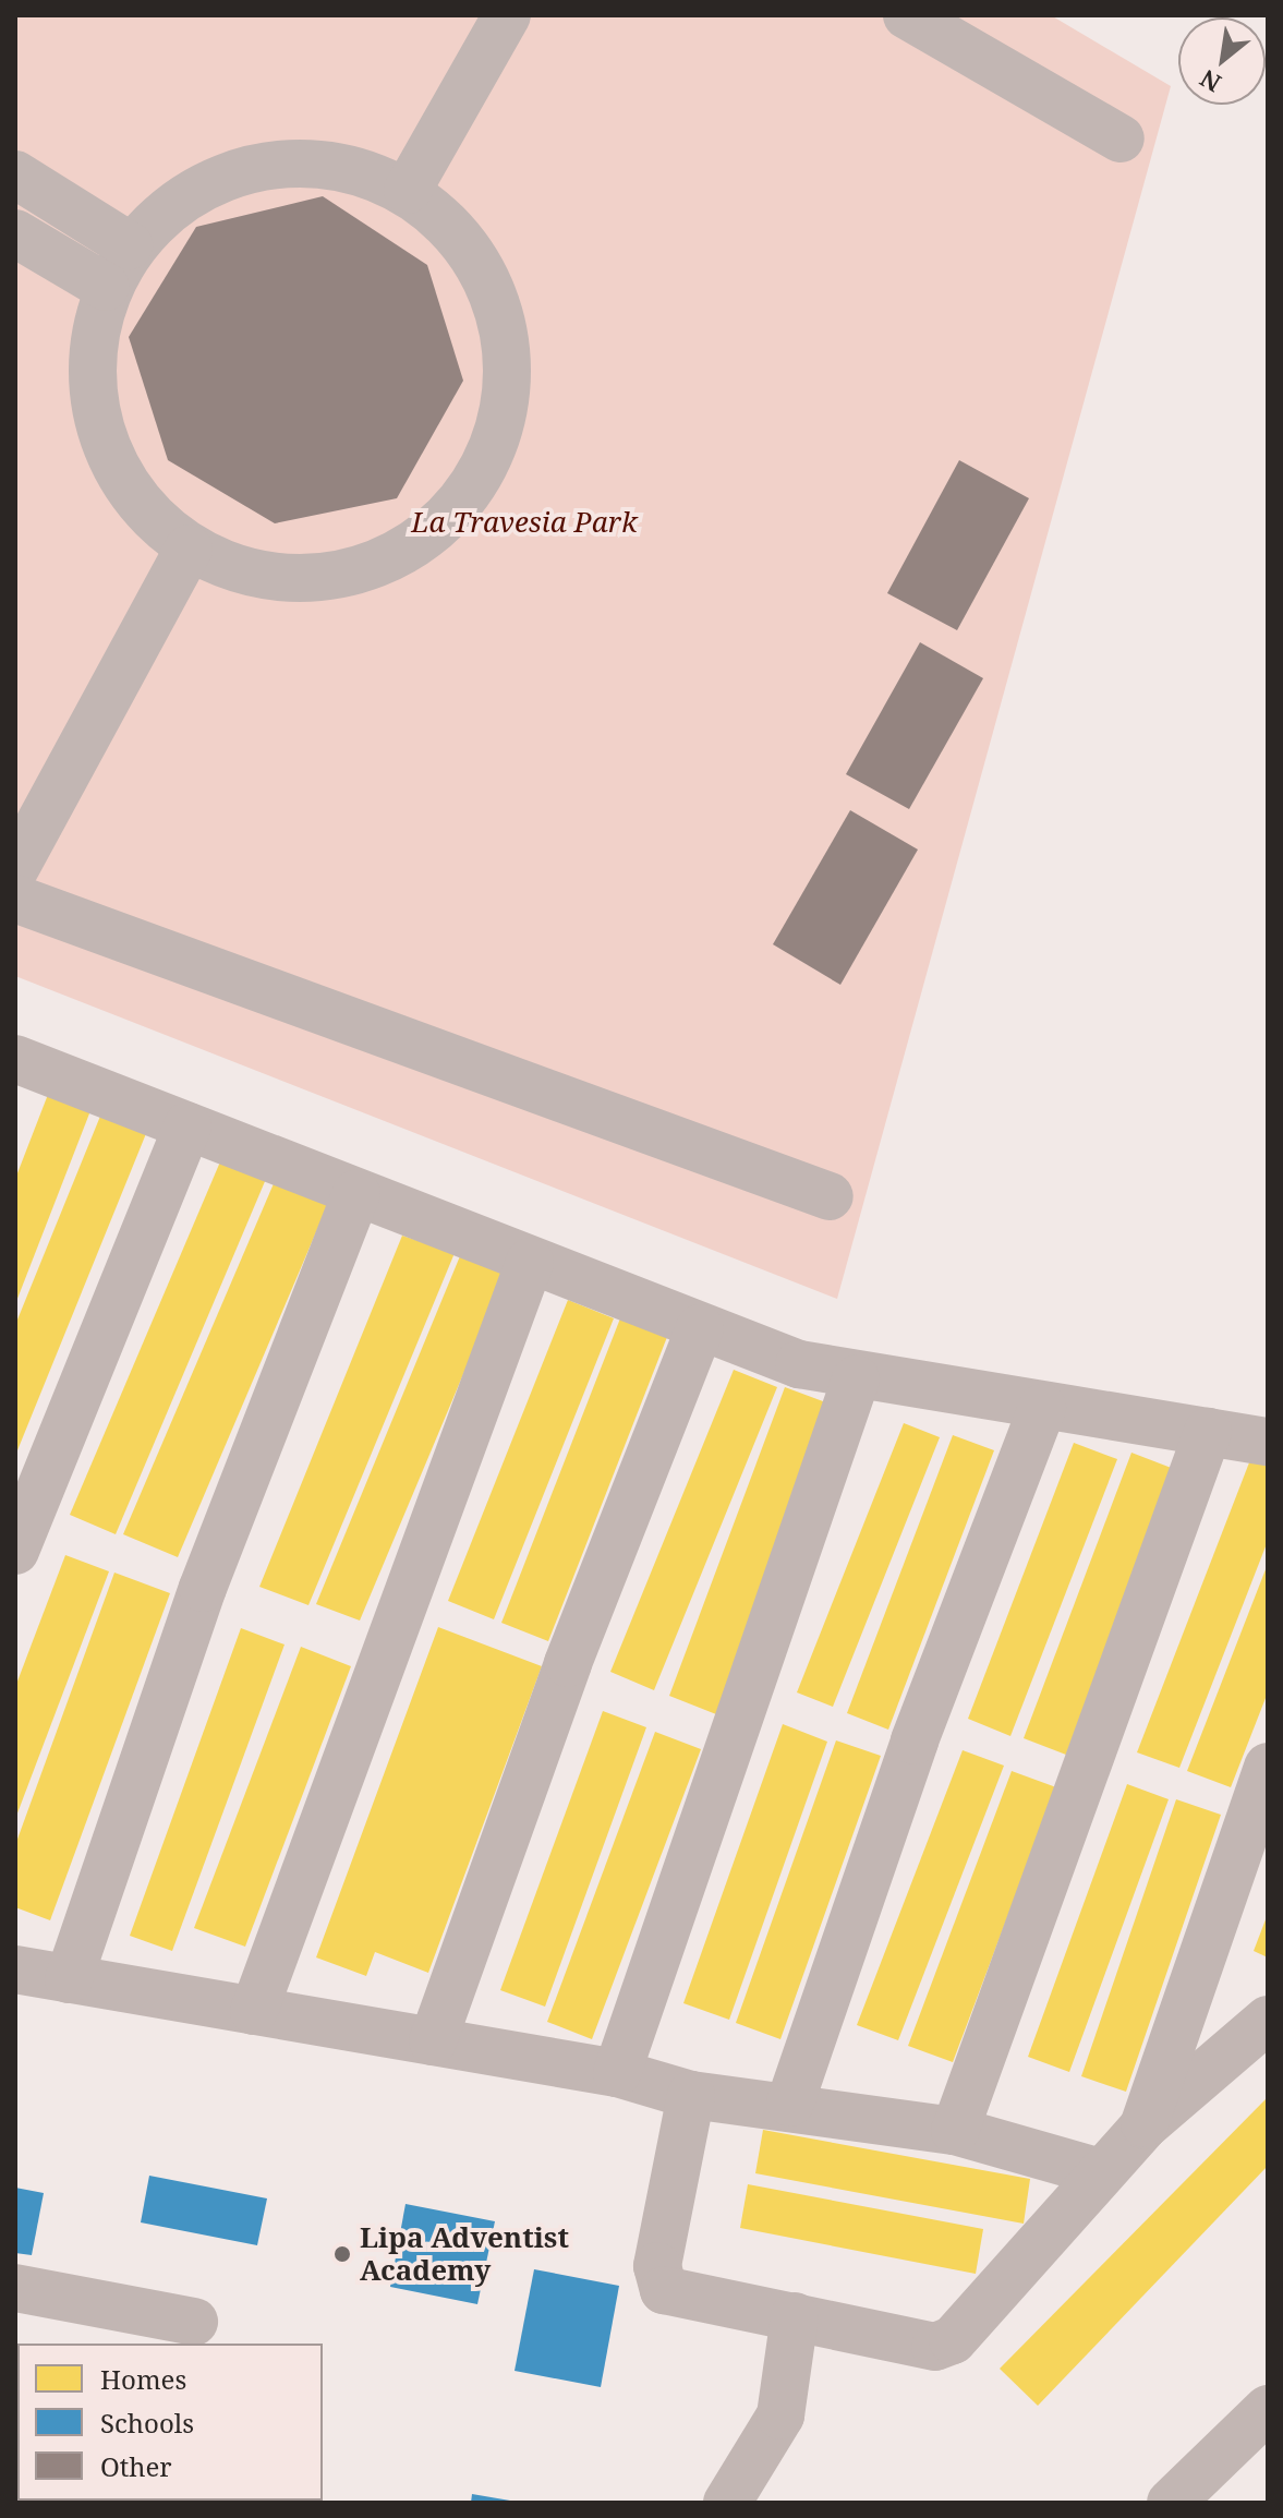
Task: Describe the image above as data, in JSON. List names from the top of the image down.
{
  "parks": ["La Travesia Park"],
  "places": ["Lipa Adventist Academy"],
  "legend": ["Homes", "Schools", "Other"],
  "north": "bottom left"
}
